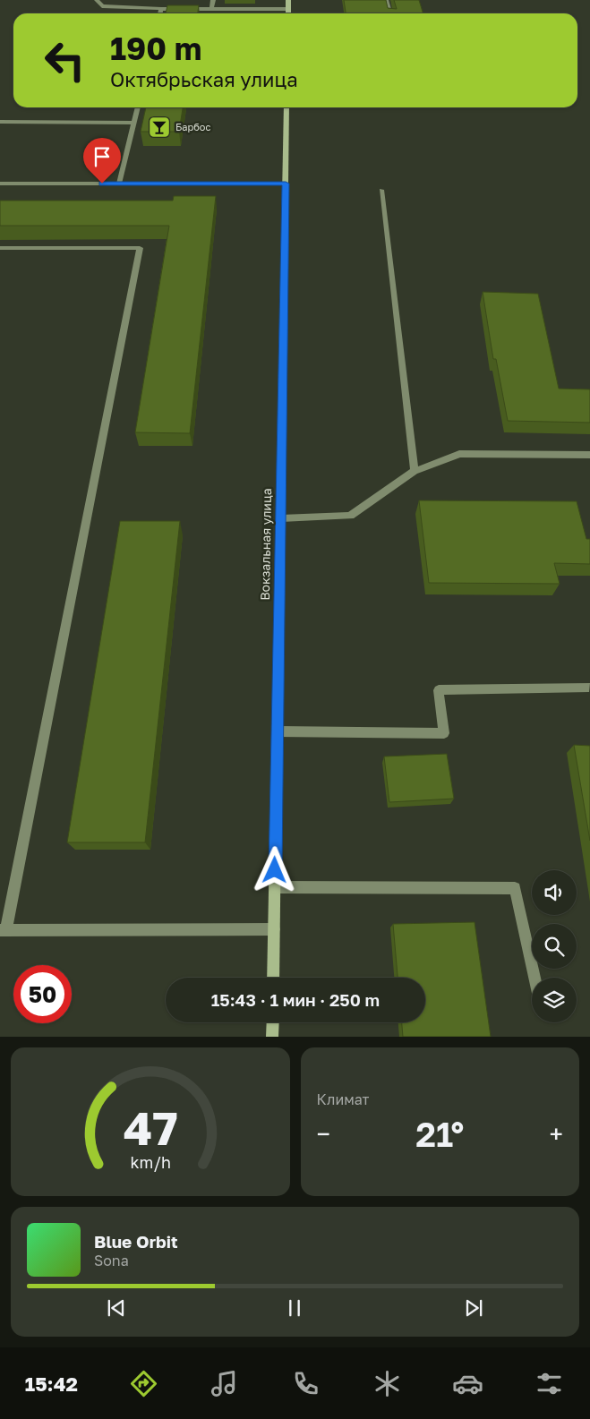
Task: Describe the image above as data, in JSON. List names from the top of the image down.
{
  "streets": {
    "main road": ["Вокзальная улица"]
  },
  "places": {
    "bar": ["Барбос"]
  },
  "page": {
    "turn": ["190 m", "Октябрьская улица"],
    "limit": "50",
    "trip": "15:43 · 1 мин · 250 m",
    "tile": "Климат",
    "heat": ["−", "21°", "+"],
    "song": ["Blue Orbit", "Sona"],
    "tabs": "15:42",
    "gauge": ["47", "km/h"]
  }
}
